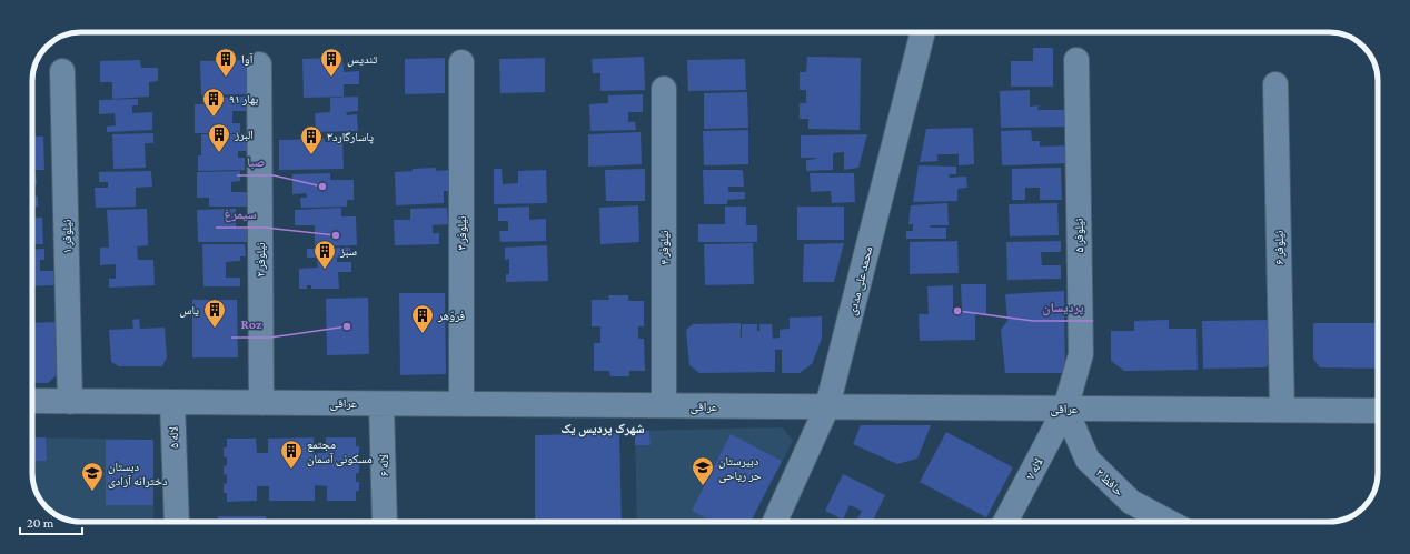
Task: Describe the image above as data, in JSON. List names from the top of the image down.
{
  "streets": {
    "street": [
      "نیلوفر ۳",
      "نیلوفر ۵",
      "نیلوفر ۱",
      "نیلوفر ۴",
      "نیلوفر ۶",
      "نیلوفر ۲",
      "محمد علی مددی",
      "عراقی",
      "لاله ۵",
      "لاله ۶",
      "لاله ۷",
      "حافظ ۲"
    ]
  },
  "crossings": [
    ["نیلوفر ۳", "عراقی"],
    ["نیلوفر ۵", "عراقی"],
    ["نیلوفر ۵", "لاله ۷"],
    ["نیلوفر ۵", "حافظ ۲"],
    ["نیلوفر ۱", "عراقی"],
    ["نیلوفر ۴", "عراقی"],
    ["نیلوفر ۶", "عراقی"],
    ["نیلوفر ۲", "عراقی"],
    ["محمد علی مددی", "عراقی"],
    ["عراقی", "لاله ۵"],
    ["عراقی", "لاله ۶"],
    ["عراقی", "لاله ۷"],
    ["عراقی", "حافظ ۲"],
    ["لاله ۷", "حافظ ۲"]
  ],
  "districts": ["شهرک پردیس یک"],
  "places": {
    "building": [
      "آوا",
      "تندیس",
      "بهار ۹۱",
      "البرز",
      "پاسارگارد۳",
      "سبز",
      "یاس",
      "فروّهر",
      "مجتمع مسکونی آسمان"
    ],
    "other": [
      "صبا",
      "سیمرغ",
      "پردیسان",
      "Roz"
    ],
    "school or university": ["دبیرستان حر ریاحی", "دبستان دخترانه آزادی"]
  },
  "scale_bar": "20 m"
}
